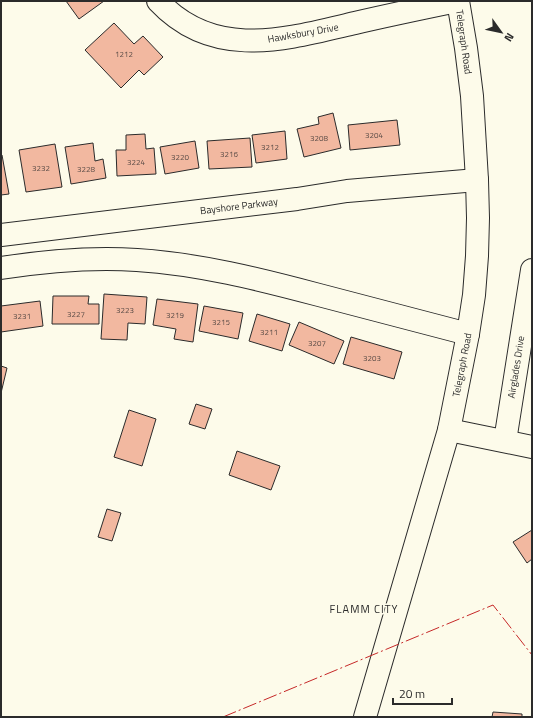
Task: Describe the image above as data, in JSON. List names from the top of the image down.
{
  "streets": {
    "street": [
      "Hawksbury Drive",
      "Telegraph Road",
      "Bayshore Parkway",
      "Airglades Drive"
    ]
  },
  "crossings": [
    ["Hawksbury Drive", "Telegraph Road"],
    ["Telegraph Road", "Bayshore Parkway"]
  ],
  "districts": ["FLAMM CITY"],
  "house_numbers": [
    "1212",
    "3204",
    "3208",
    "3212",
    "3216",
    "3220",
    "3224",
    "3232",
    "3228",
    "3223",
    "3227",
    "3219",
    "3231",
    "3215",
    "3211",
    "3207",
    "3203"
  ],
  "scale_bar": "20 m",
  "north": "bottom right"
}
